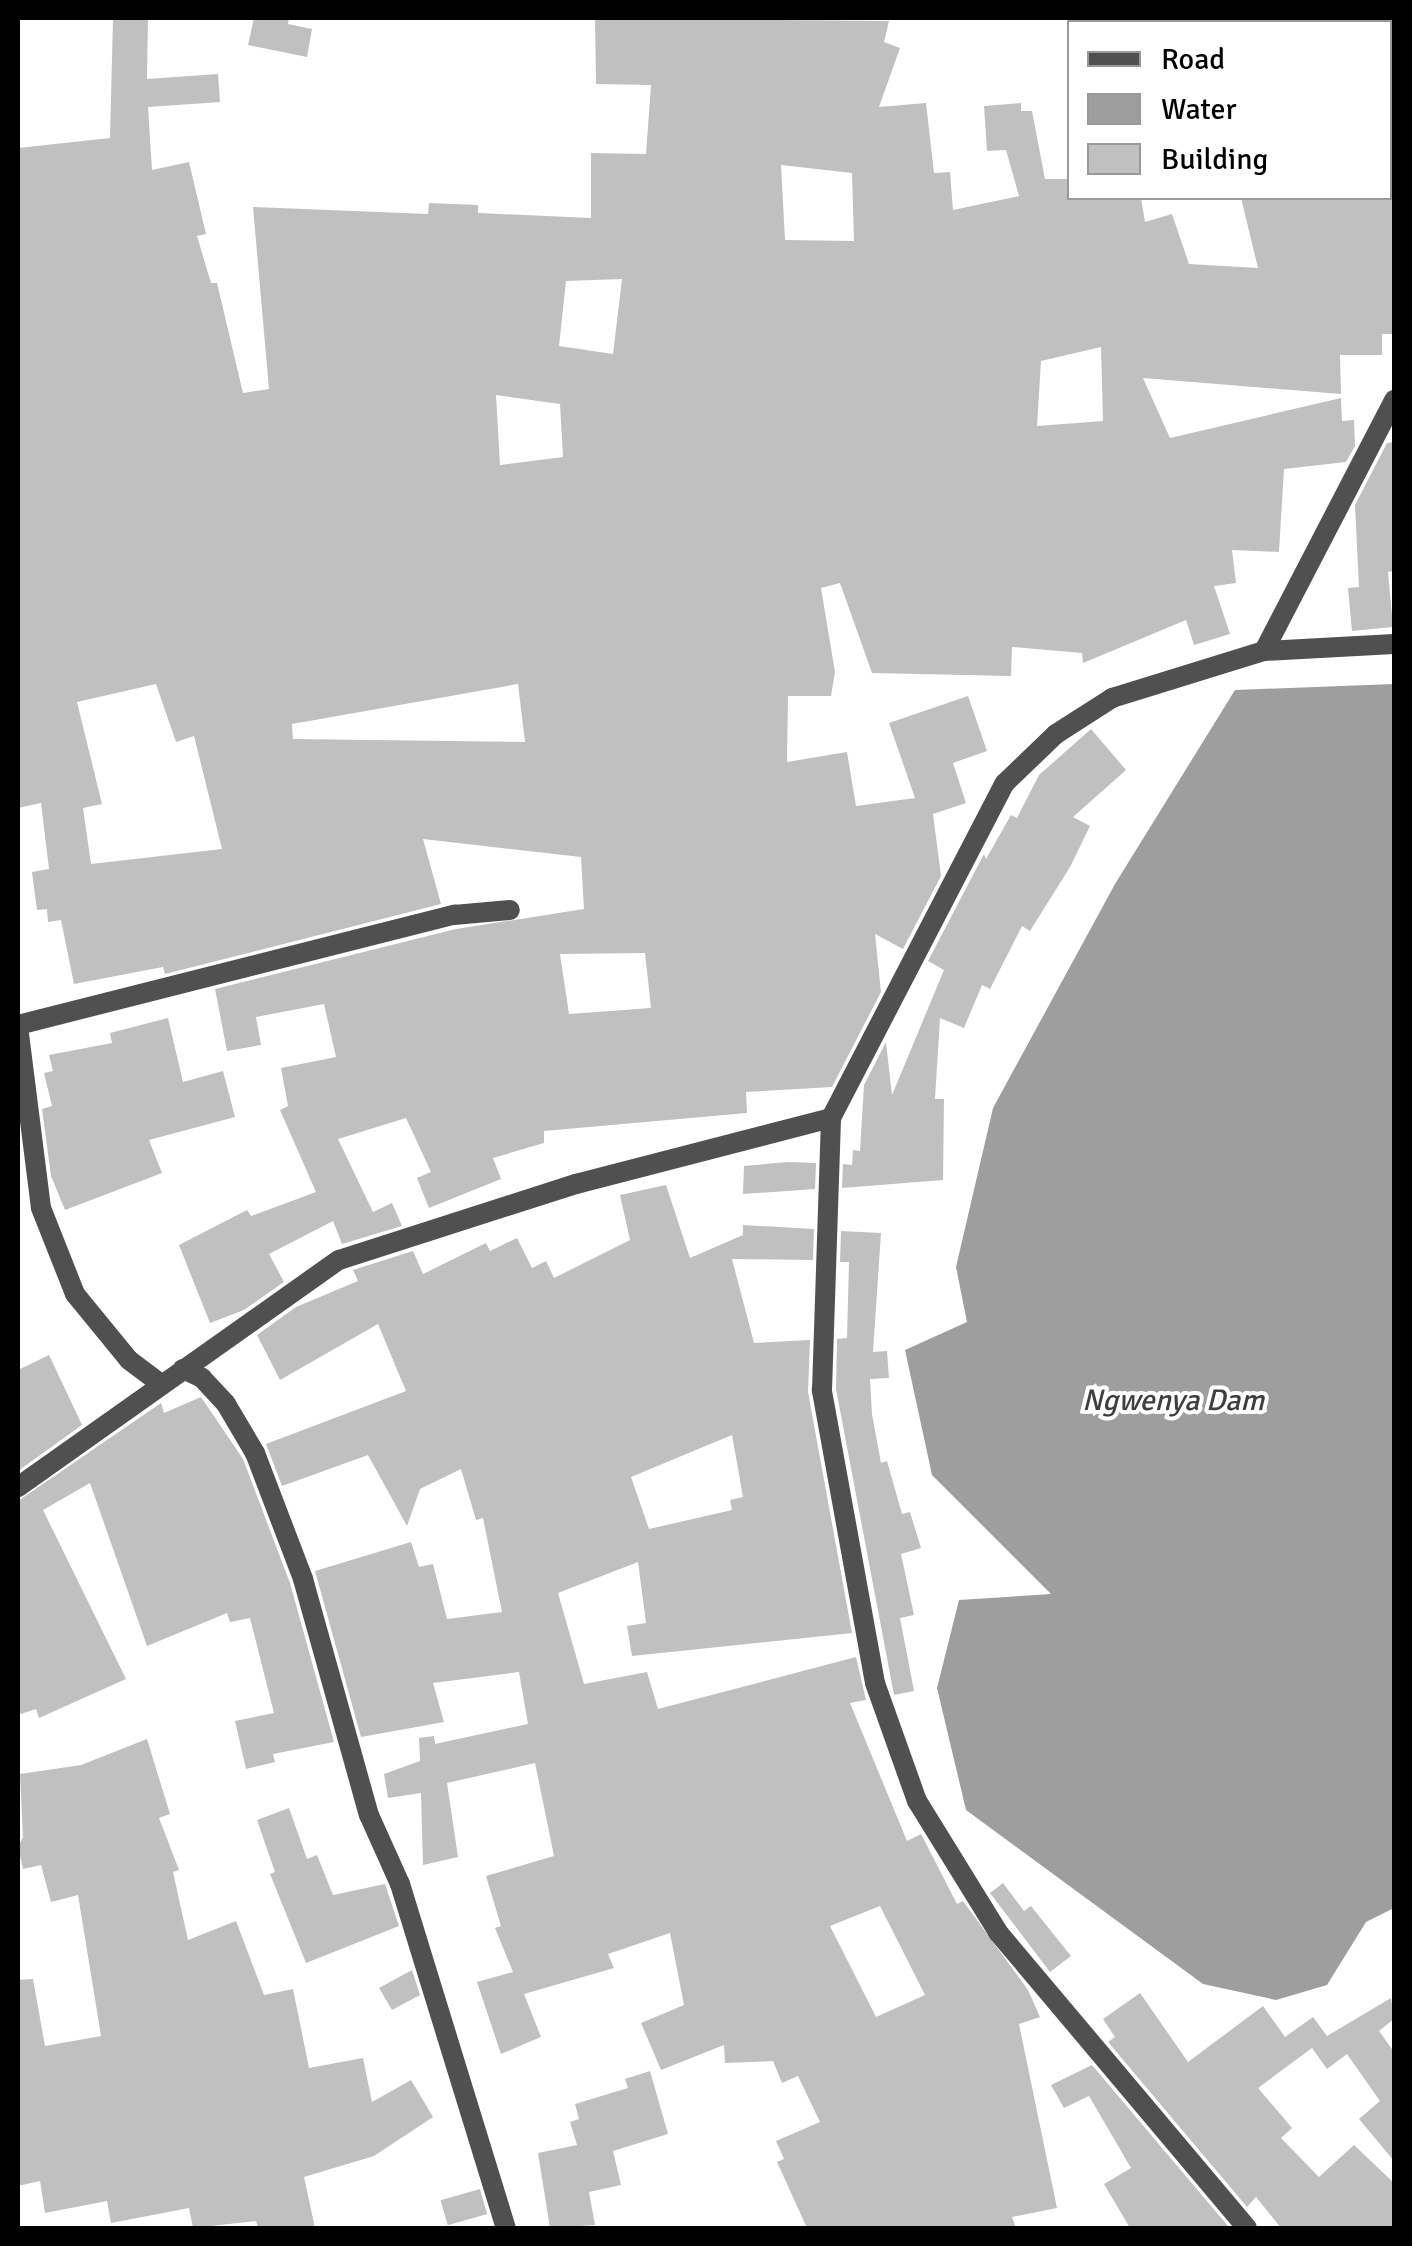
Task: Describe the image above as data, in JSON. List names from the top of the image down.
{
  "water": ["Ngwenya Dam"],
  "legend": ["Road", "Water", "Building"]
}
